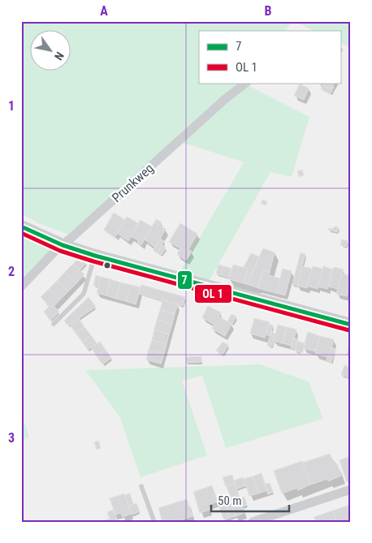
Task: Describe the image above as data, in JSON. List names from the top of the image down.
{
  "streets": {
    "street": ["Prunkweg"]
  },
  "lines": ["transit line 7"],
  "legend": ["7", "OL 1"],
  "scale_bar": "50 m",
  "north": "bottom right",
  "grid": {
    "columns": ["A", "B"],
    "rows": ["1", "2", "3"]
  }
}
